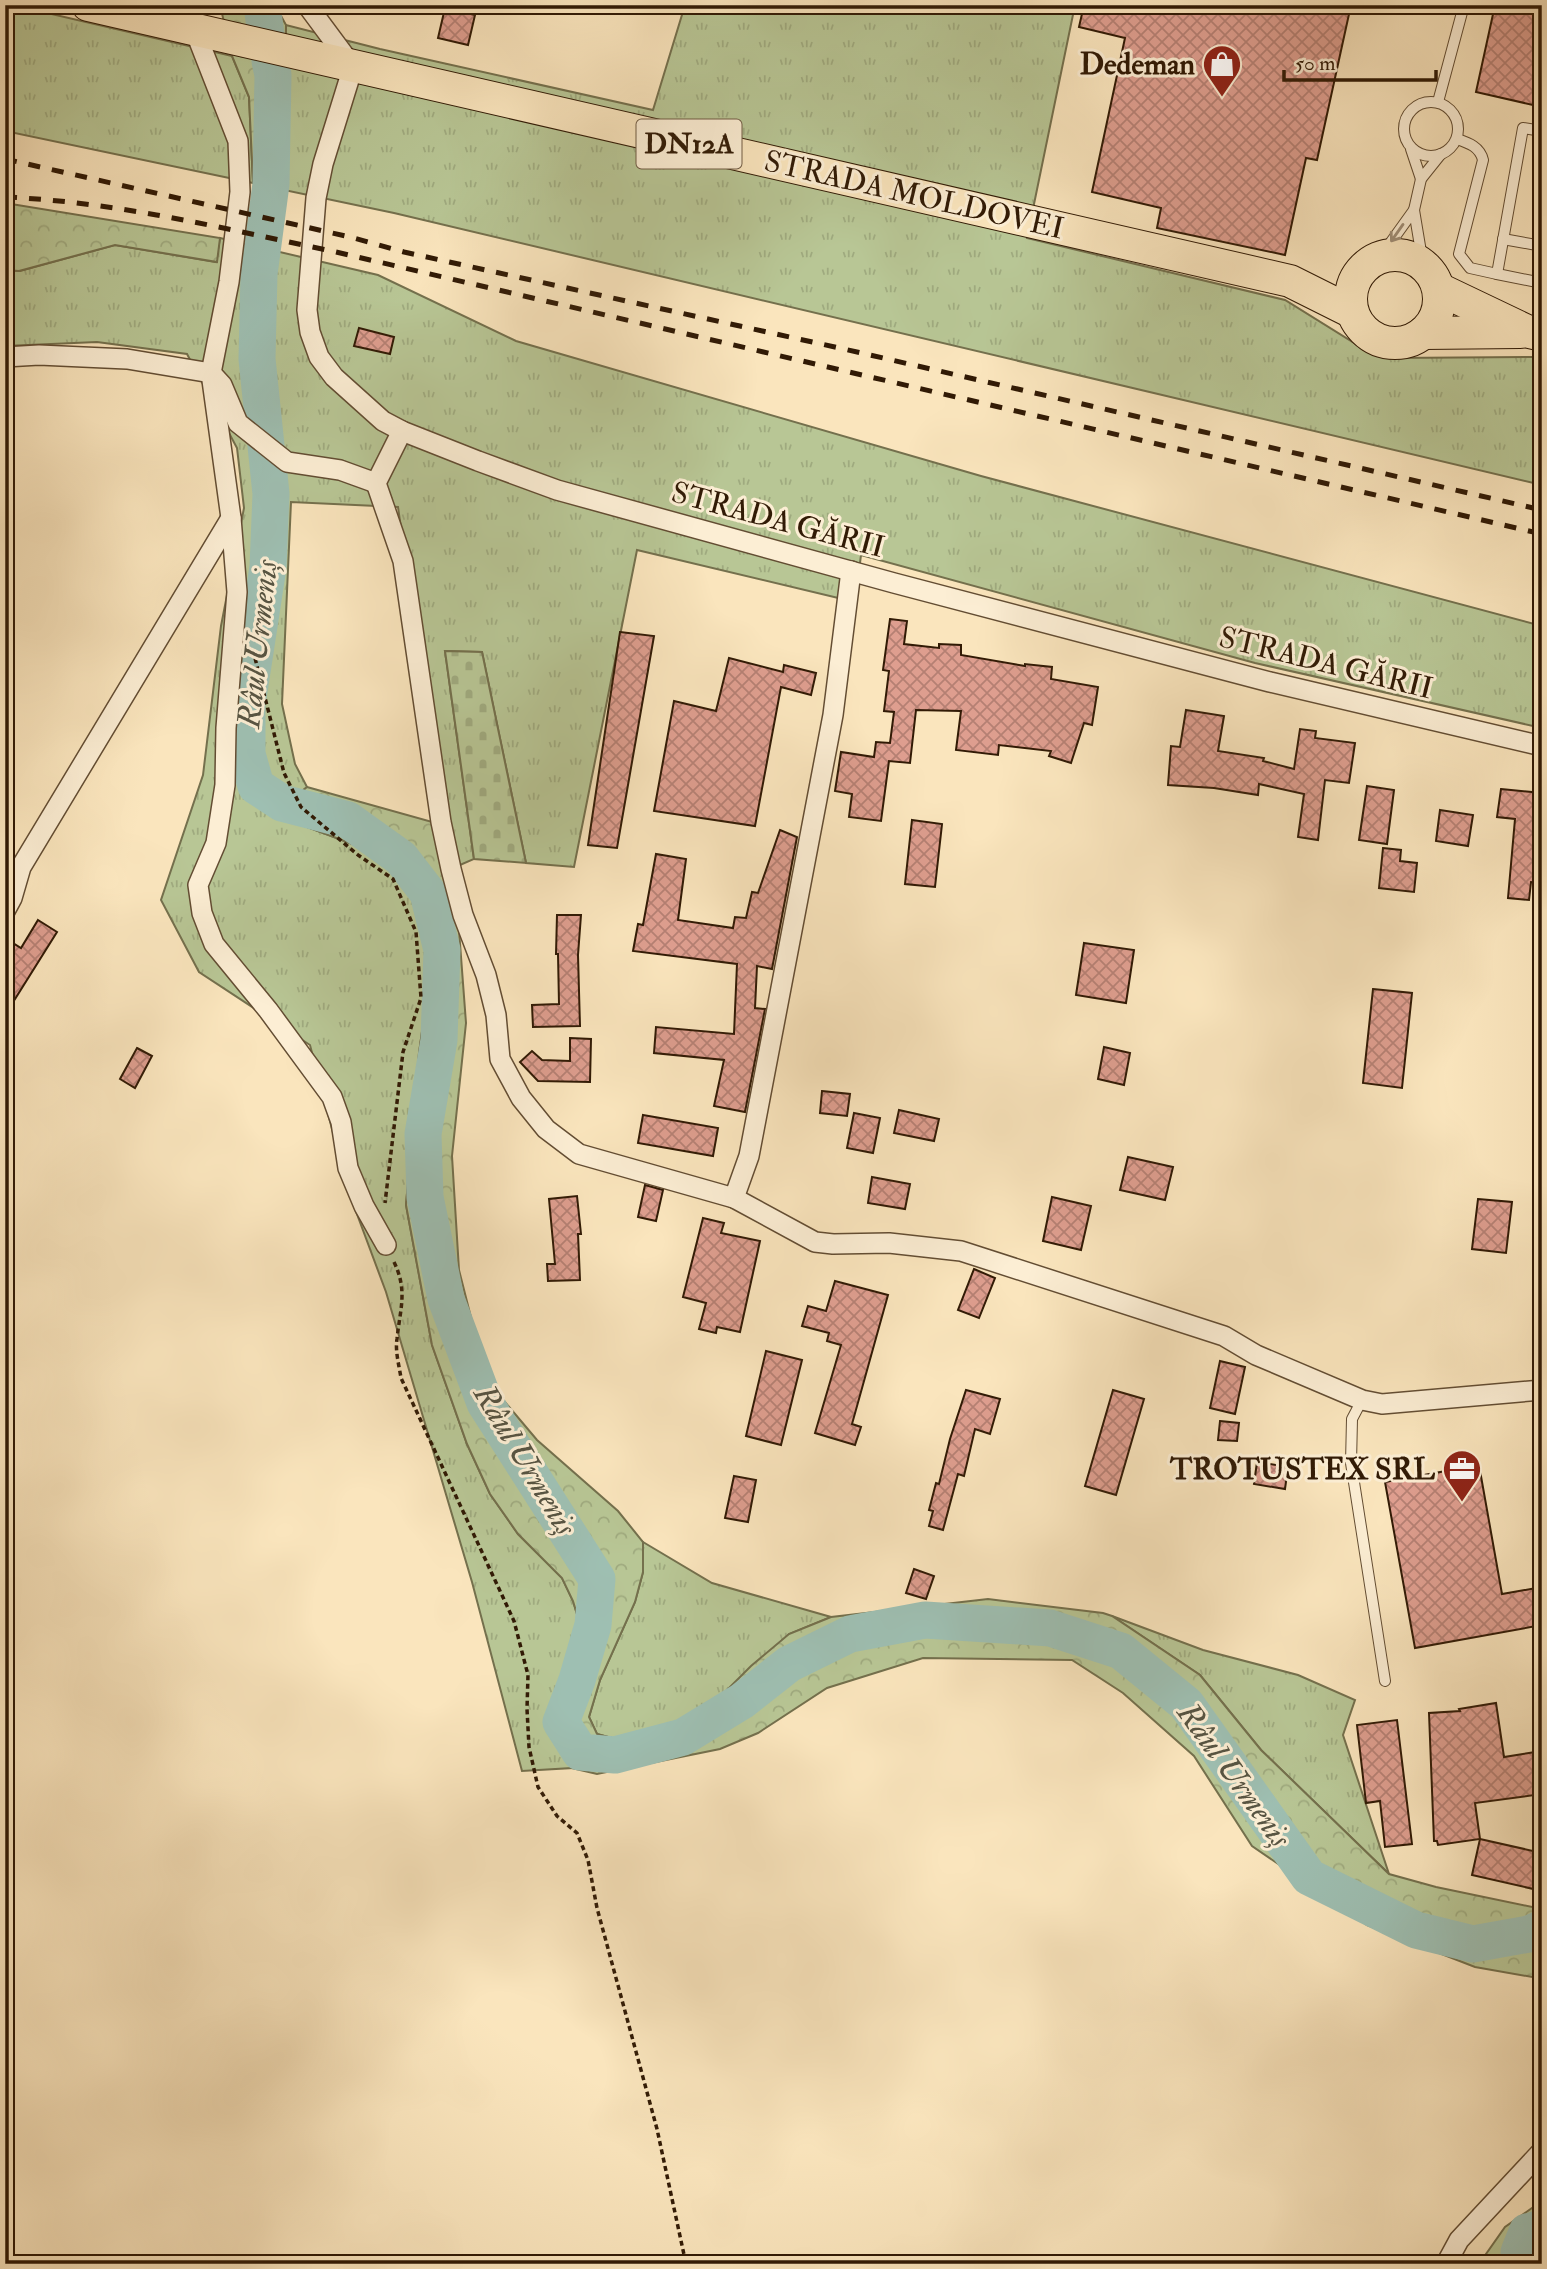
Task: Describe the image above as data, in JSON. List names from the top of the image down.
{
  "streets": {
    "main road": ["DN12A", "STRADA MOLDOVEI"],
    "street": ["STRADA GĂRII"]
  },
  "crossings": [
    ["STRADA MOLDOVEI", "STRADA GĂRII"]
  ],
  "water": ["Râul Urmeniș"],
  "places": {
    "shop": ["Dedeman"],
    "office": ["TROTUSTEX SRL"]
  },
  "scale_bar": "50 m"
}
